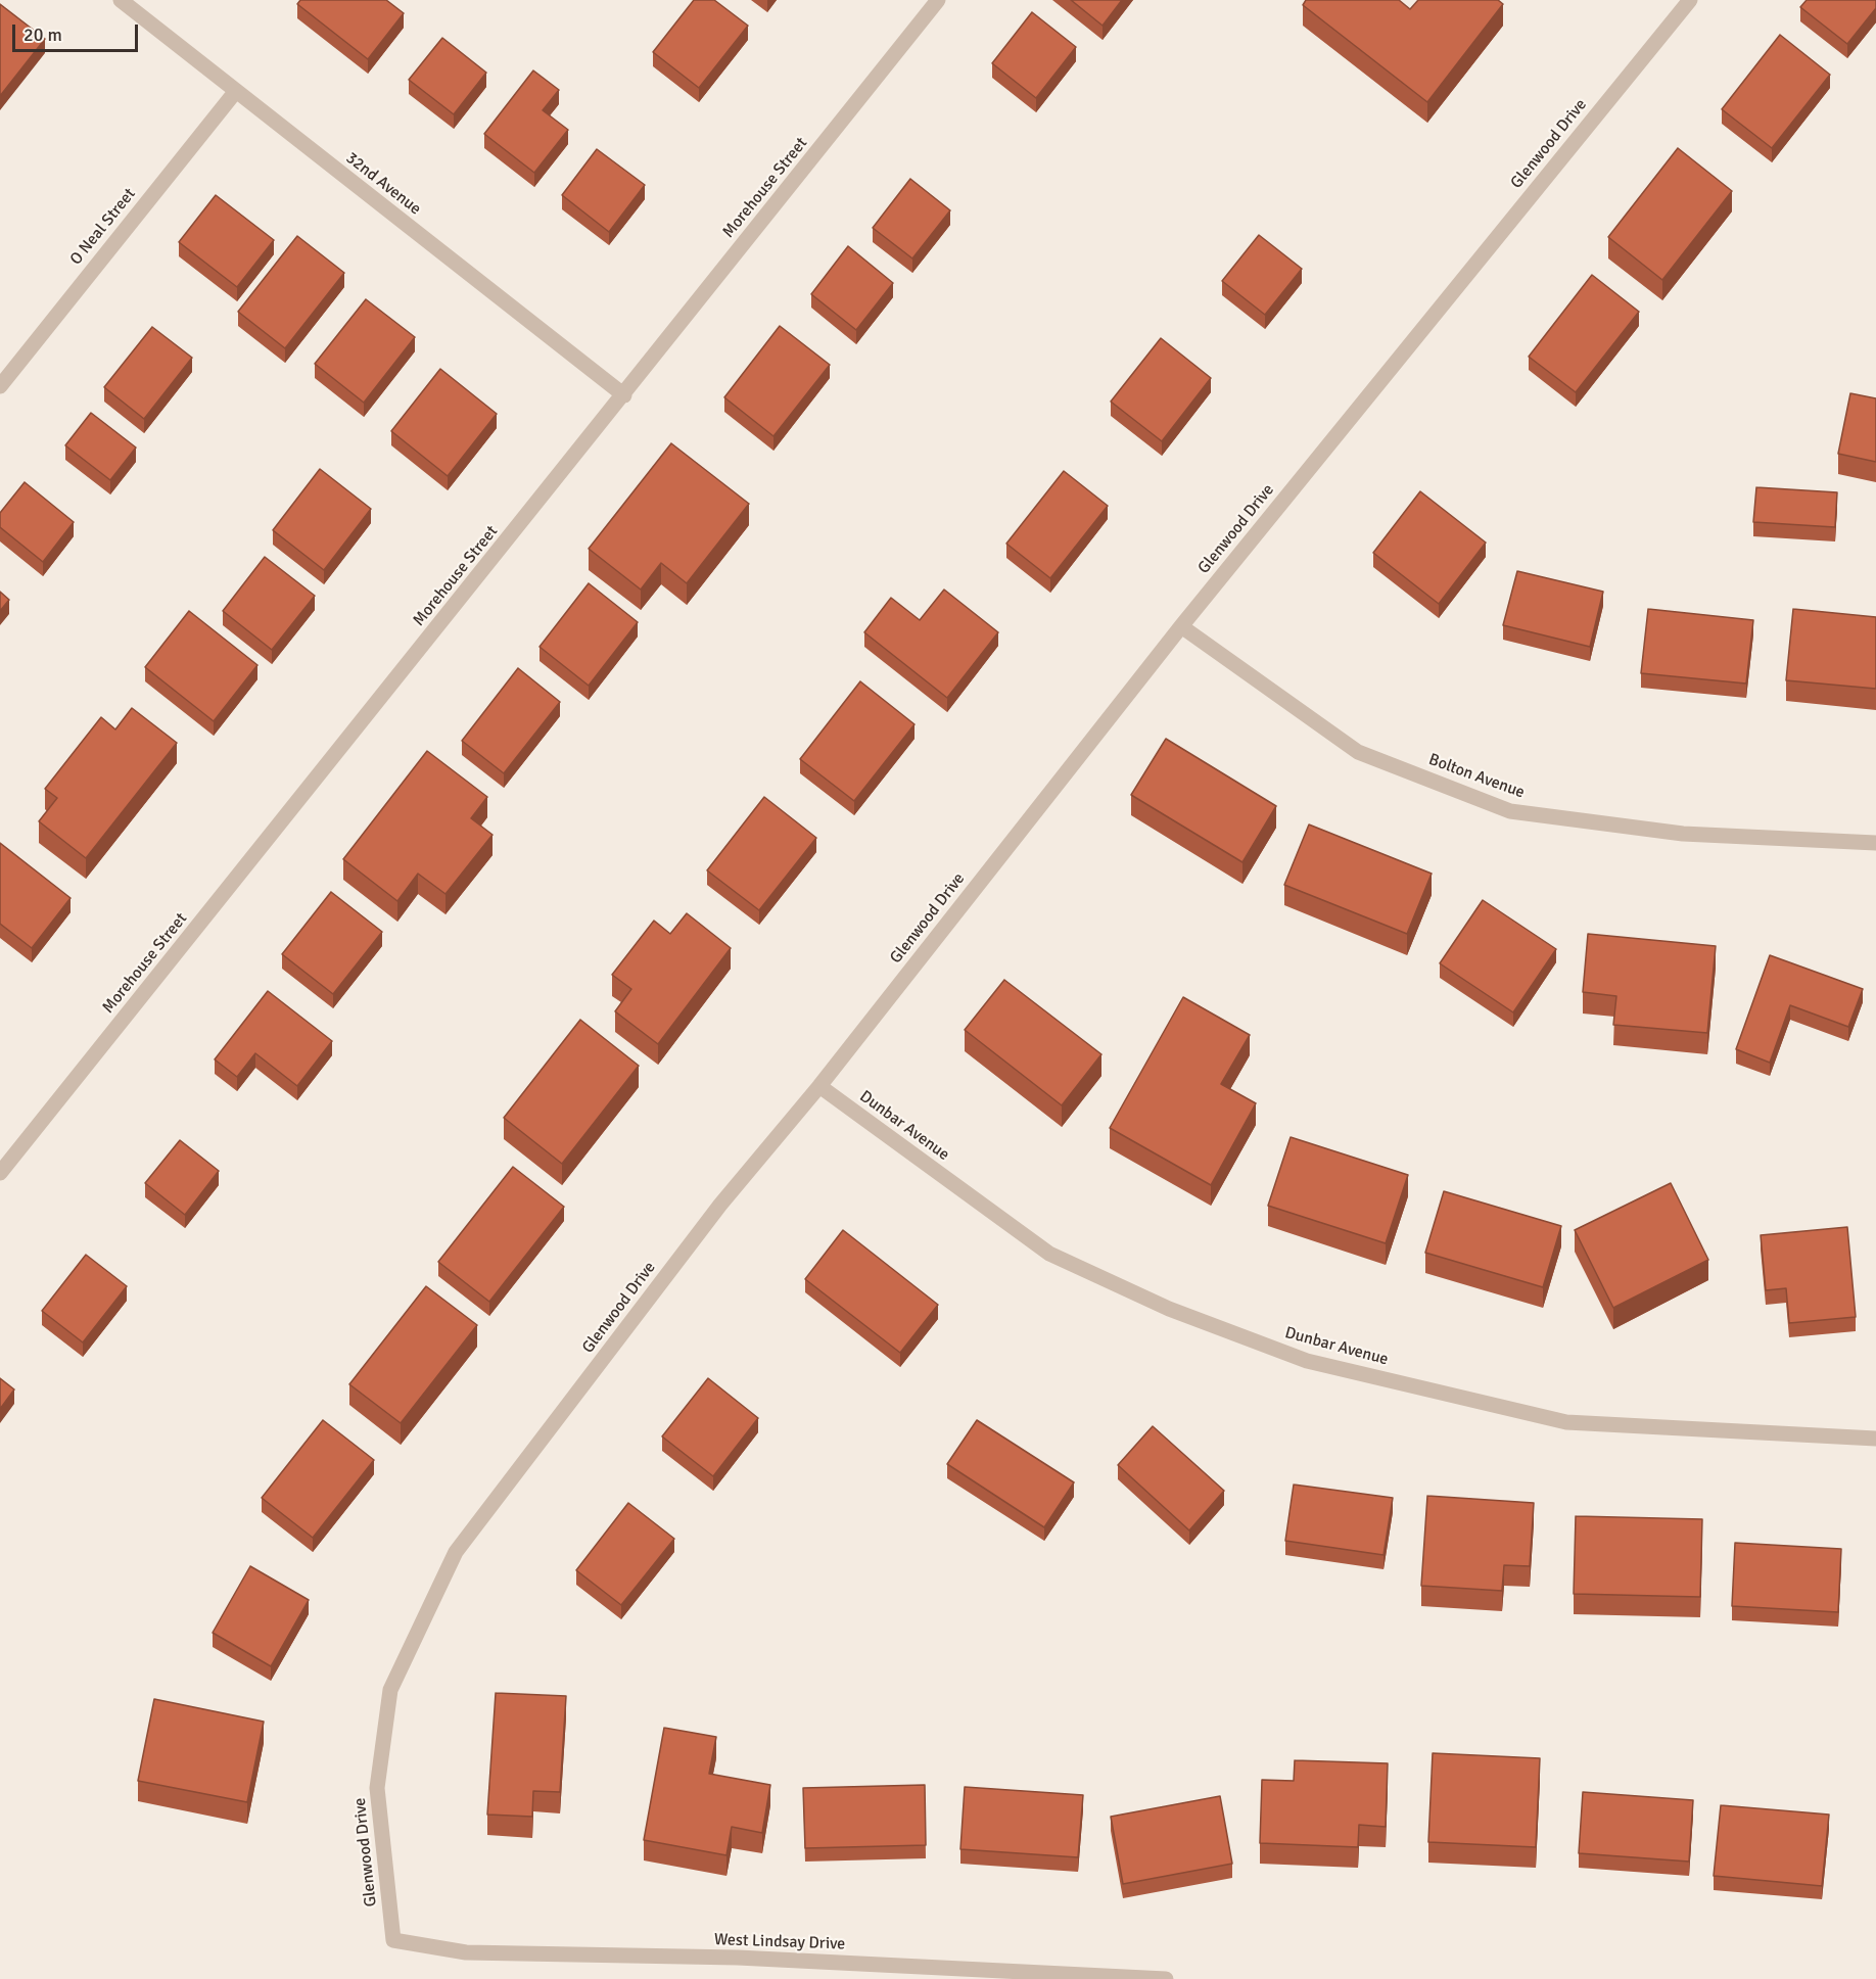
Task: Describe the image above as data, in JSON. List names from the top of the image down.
{
  "streets": {
    "street": [
      "Glenwood Drive",
      "32nd Avenue",
      "Morehouse Street",
      "O Neal Street",
      "Bolton Avenue",
      "Dunbar Avenue",
      "West Lindsay Drive"
    ]
  },
  "crossings": [
    ["Glenwood Drive", "Bolton Avenue"],
    ["Glenwood Drive", "Dunbar Avenue"],
    ["Glenwood Drive", "West Lindsay Drive"],
    ["32nd Avenue", "Morehouse Street"],
    ["32nd Avenue", "O Neal Street"]
  ],
  "scale_bar": "20 m"
}
